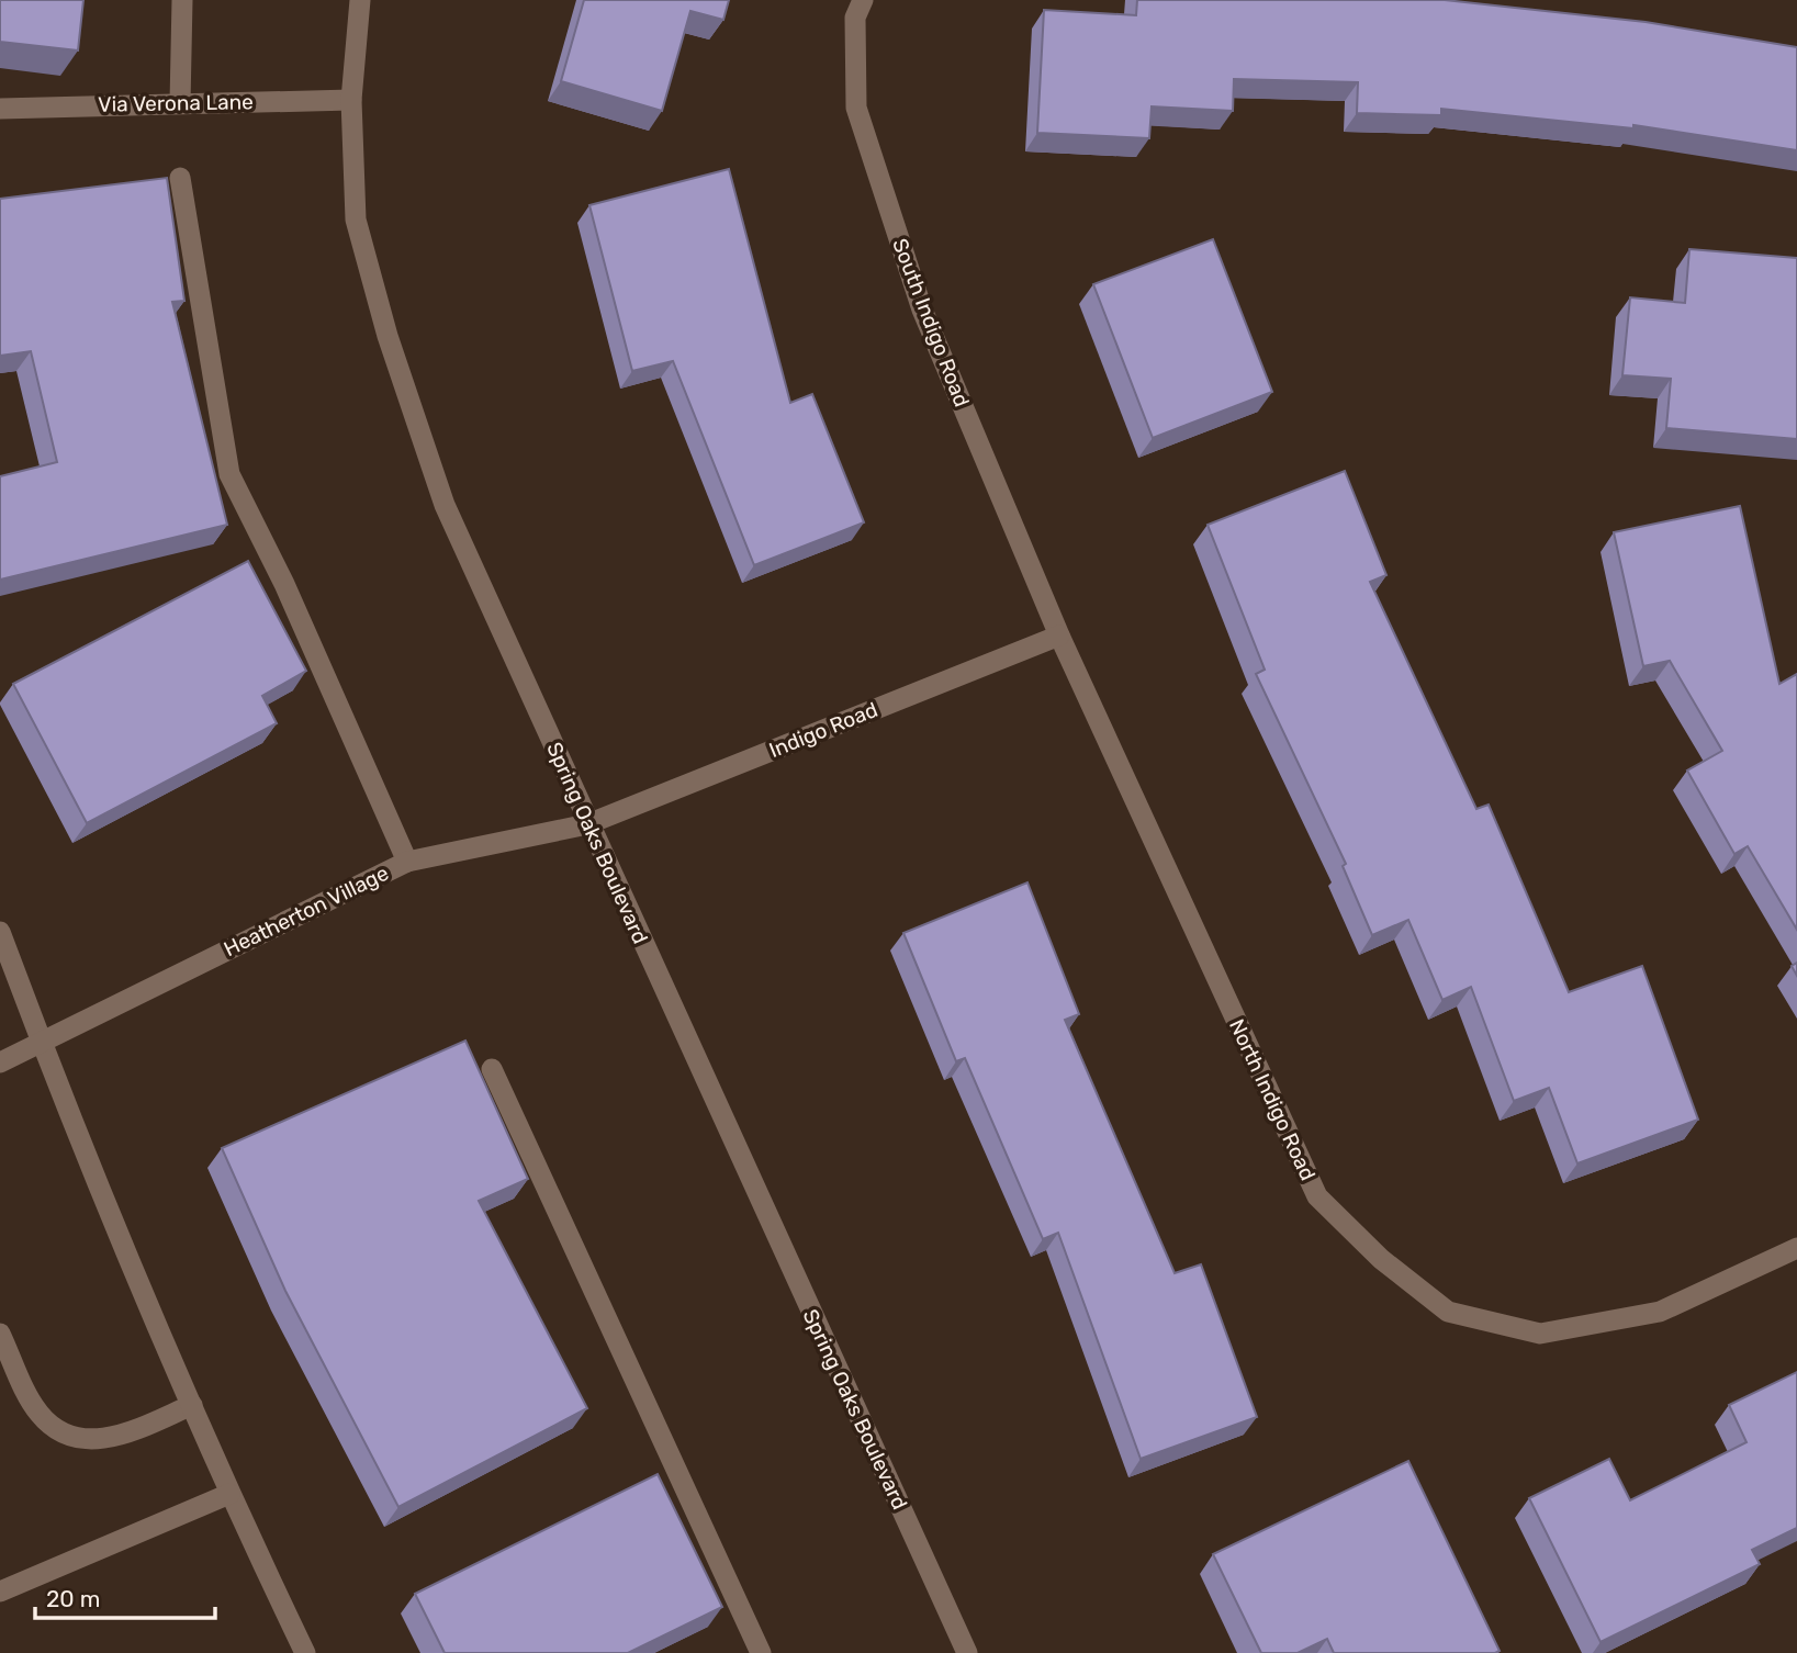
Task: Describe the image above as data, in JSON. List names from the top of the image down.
{
  "streets": {
    "street": [
      "Via Verona Lane",
      "South Indigo Road",
      "Indigo Road",
      "Spring Oaks Boulevard",
      "Heatherton Village",
      "North Indigo Road"
    ]
  },
  "crossings": [
    ["Via Verona Lane", "Spring Oaks Boulevard"],
    ["South Indigo Road", "Indigo Road"],
    ["South Indigo Road", "North Indigo Road"],
    ["Indigo Road", "Spring Oaks Boulevard"],
    ["Indigo Road", "Heatherton Village"],
    ["Indigo Road", "North Indigo Road"],
    ["Spring Oaks Boulevard", "Heatherton Village"]
  ],
  "scale_bar": "20 m"
}
